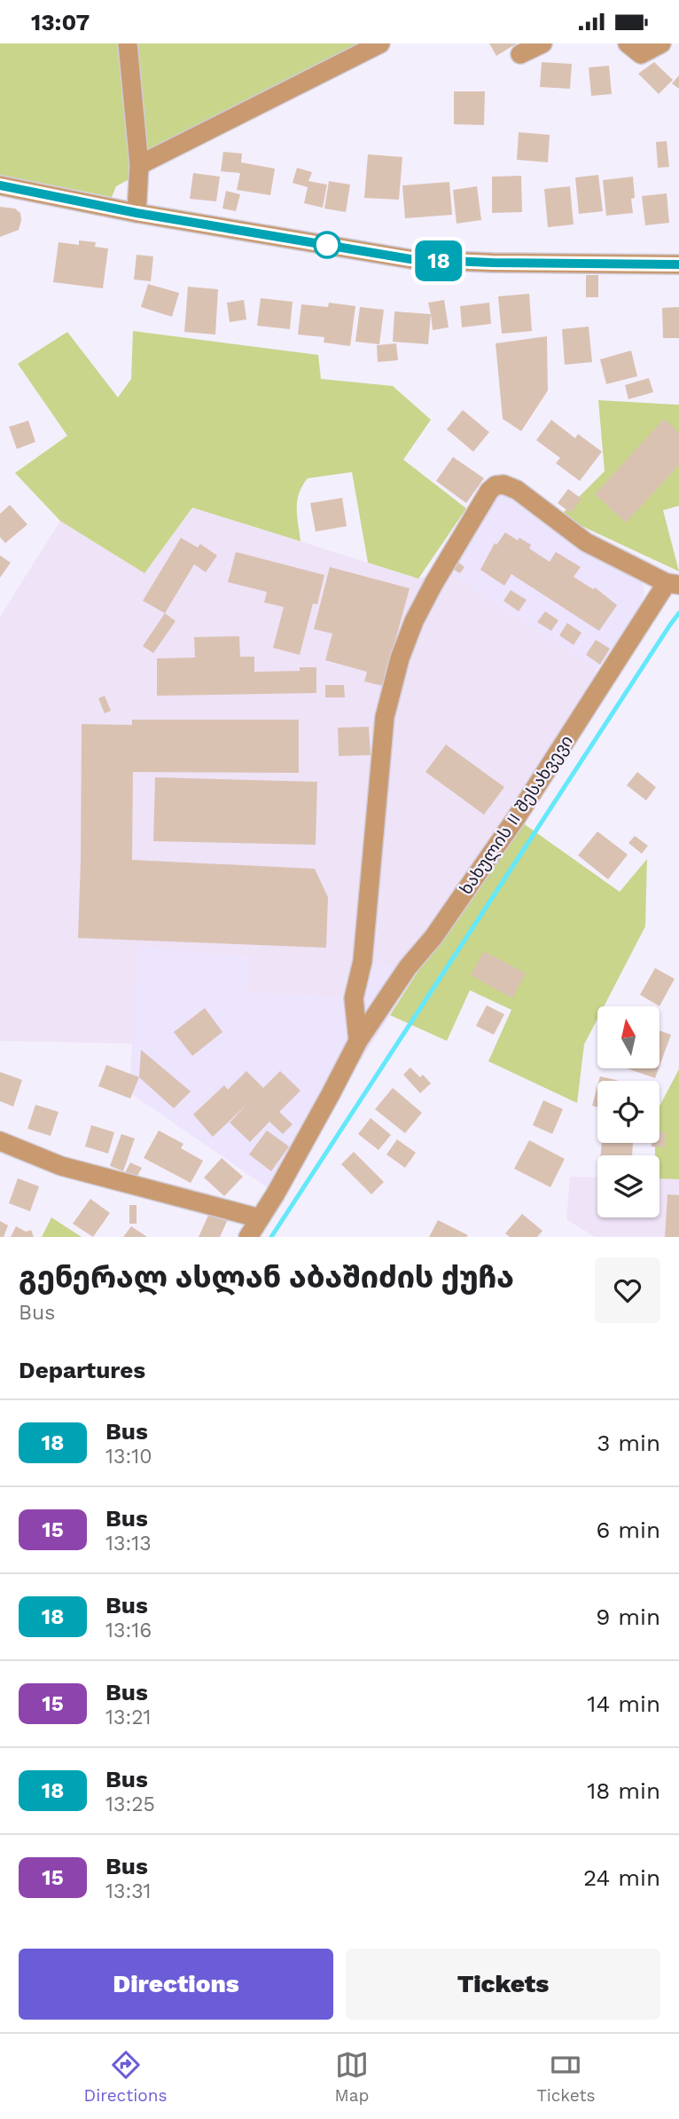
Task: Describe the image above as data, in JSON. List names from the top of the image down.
{
  "streets": {
    "street": ["ხახულის II შესახვევი"]
  },
  "lines": ["bus line 18"],
  "north": "top",
  "page": {
    "status": "13:07",
    "on_map": "18",
    "heading": [
      ["გენერალ ასლან აბაშიძის ქუჩა", "Bus"],
      "Departures"
    ],
    "list": [
      {
        "mark": "18",
        "name": "Bus",
        "note": "13:10",
        "value": "3 min"
      },
      {
        "mark": "15",
        "name": "Bus",
        "note": "13:13",
        "value": "6 min"
      },
      {
        "mark": "18",
        "name": "Bus",
        "note": "13:16",
        "value": "9 min"
      },
      {
        "mark": "15",
        "name": "Bus",
        "note": "13:21",
        "value": "14 min"
      },
      {
        "mark": "18",
        "name": "Bus",
        "note": "13:25",
        "value": "18 min"
      },
      {
        "mark": "15",
        "name": "Bus",
        "note": "13:31",
        "value": "24 min"
      }
    ],
    "buttons": ["Directions", "Tickets"],
    "tabs": ["Directions", "Map", "Tickets"]
  }
}
